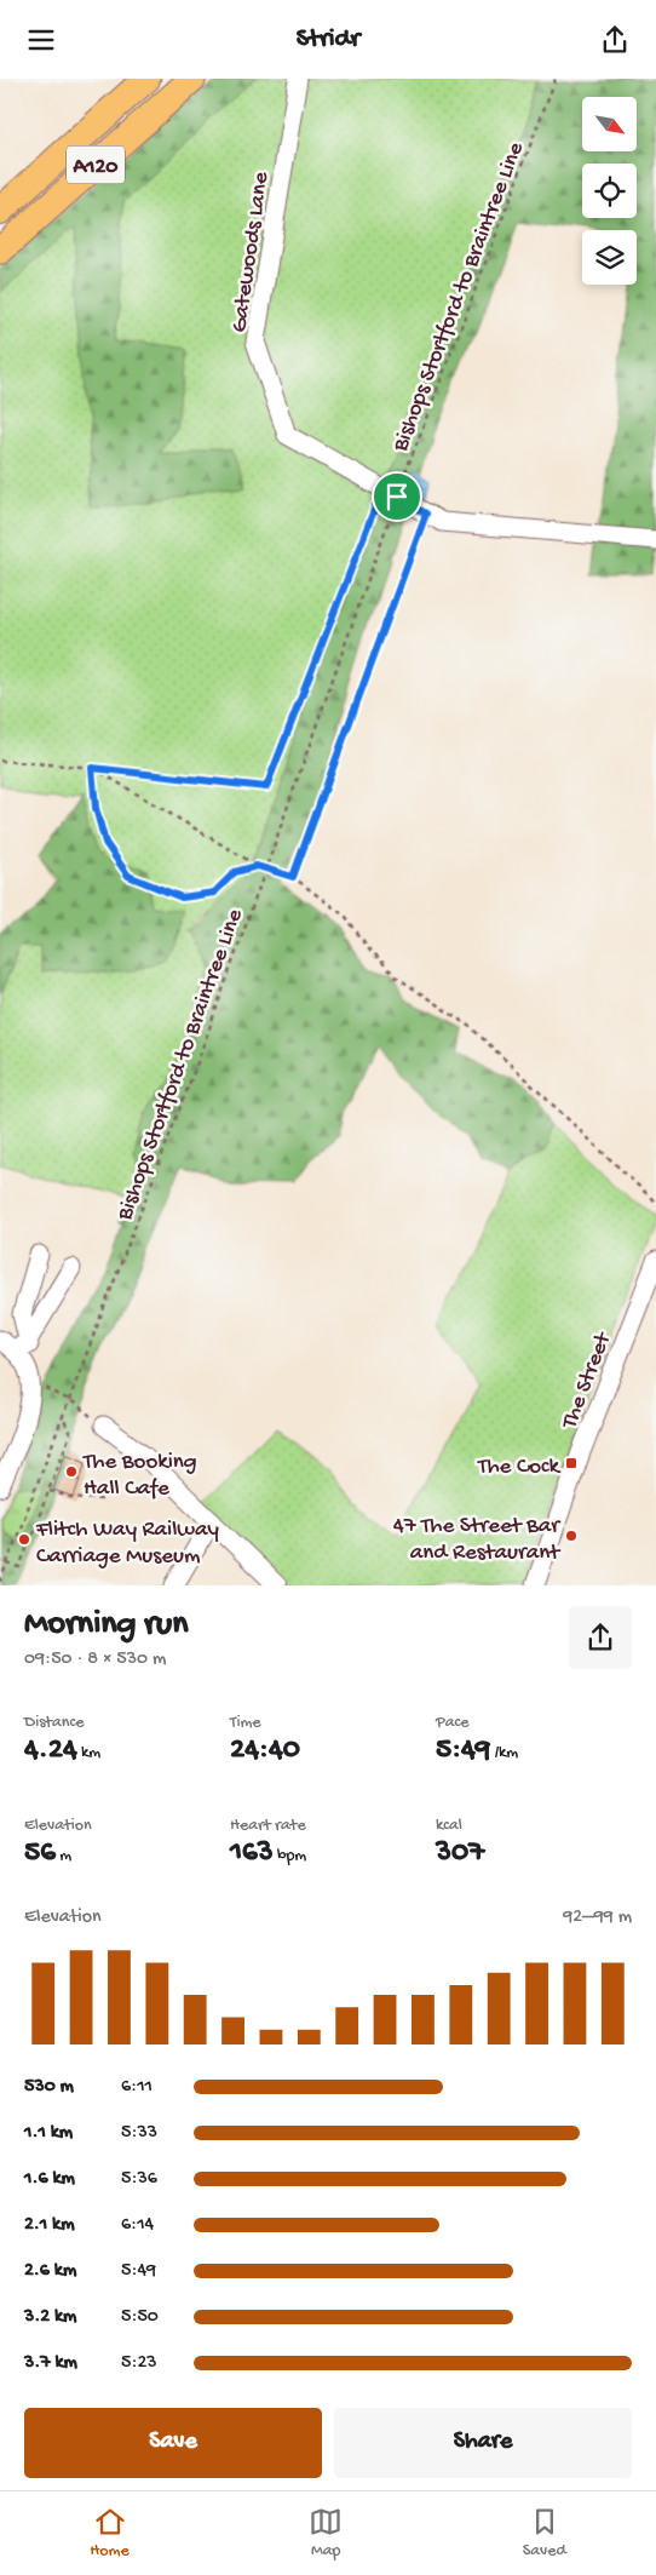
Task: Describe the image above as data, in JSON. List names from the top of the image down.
{
  "streets": {
    "highway": ["A120"],
    "street": ["Gatewoods Lane", "The Street"],
    "path": ["Bishops Stortford to Braintree Line"]
  },
  "crossings": [
    ["Gatewoods Lane", "Bishops Stortford to Braintree Line"]
  ],
  "places": {
    "transit": ["The Cock"],
    "other": ["The Booking Hall Cafe", "47 The Street Bar and Restaurant", "Flitch Way Railway Carriage Museum"]
  },
  "north": "bottom right",
  "page": {
    "header": "Stridr",
    "heading": ["Morning run", "09:50 · 8 × 530 m"],
    "stats": [
      ["Distance", "4.24 km"],
      ["Time", "24:40"],
      ["Pace", "5:49 /km"],
      ["Elevation", "56 m"],
      ["Heart rate", "163 bpm"],
      ["kcal", "307"]
    ],
    "chart": ["Elevation", "92–99 m"],
    "list": [
      {
        "name": "530 m",
        "note": "6:11"
      },
      {
        "name": "1.1 km",
        "note": "5:33"
      },
      {
        "name": "1.6 km",
        "note": "5:36"
      },
      {
        "name": "2.1 km",
        "note": "6:14"
      },
      {
        "name": "2.6 km",
        "note": "5:49"
      },
      {
        "name": "3.2 km",
        "note": "5:50"
      },
      {
        "name": "3.7 km",
        "note": "5:23"
      }
    ],
    "buttons": ["Save", "Share"],
    "tabs": ["Home", "Map", "Saved"]
  }
}
